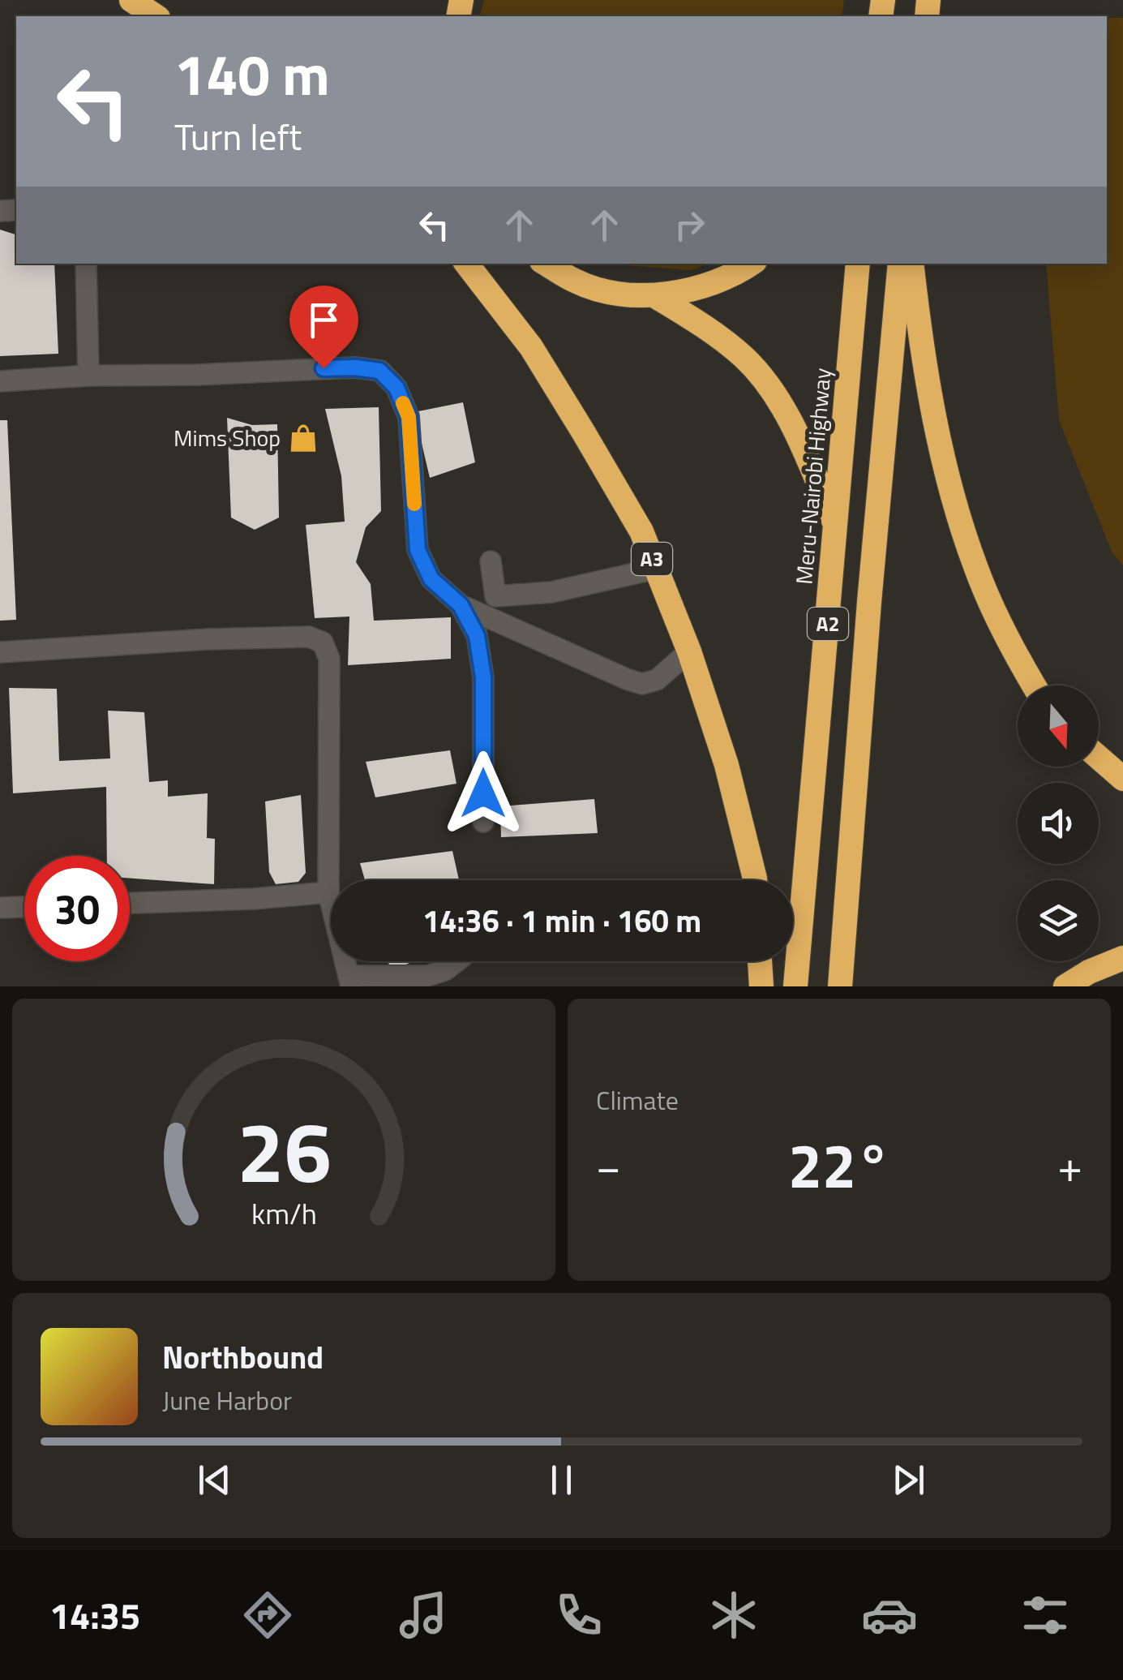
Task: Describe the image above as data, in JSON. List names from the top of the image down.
{
  "streets": {
    "highway": ["Meru-Nairobi Highway", "A3", "A2"]
  },
  "places": {
    "shop": ["Mims Shop"]
  },
  "north": "bottom",
  "page": {
    "turn": ["140 m", "Turn left"],
    "limit": "30",
    "trip": "14:36 · 1 min · 160 m",
    "tile": "Climate",
    "heat": ["−", "22°", "+"],
    "song": ["Northbound", "June Harbor"],
    "tabs": "14:35",
    "gauge": ["26", "km/h"]
  }
}
